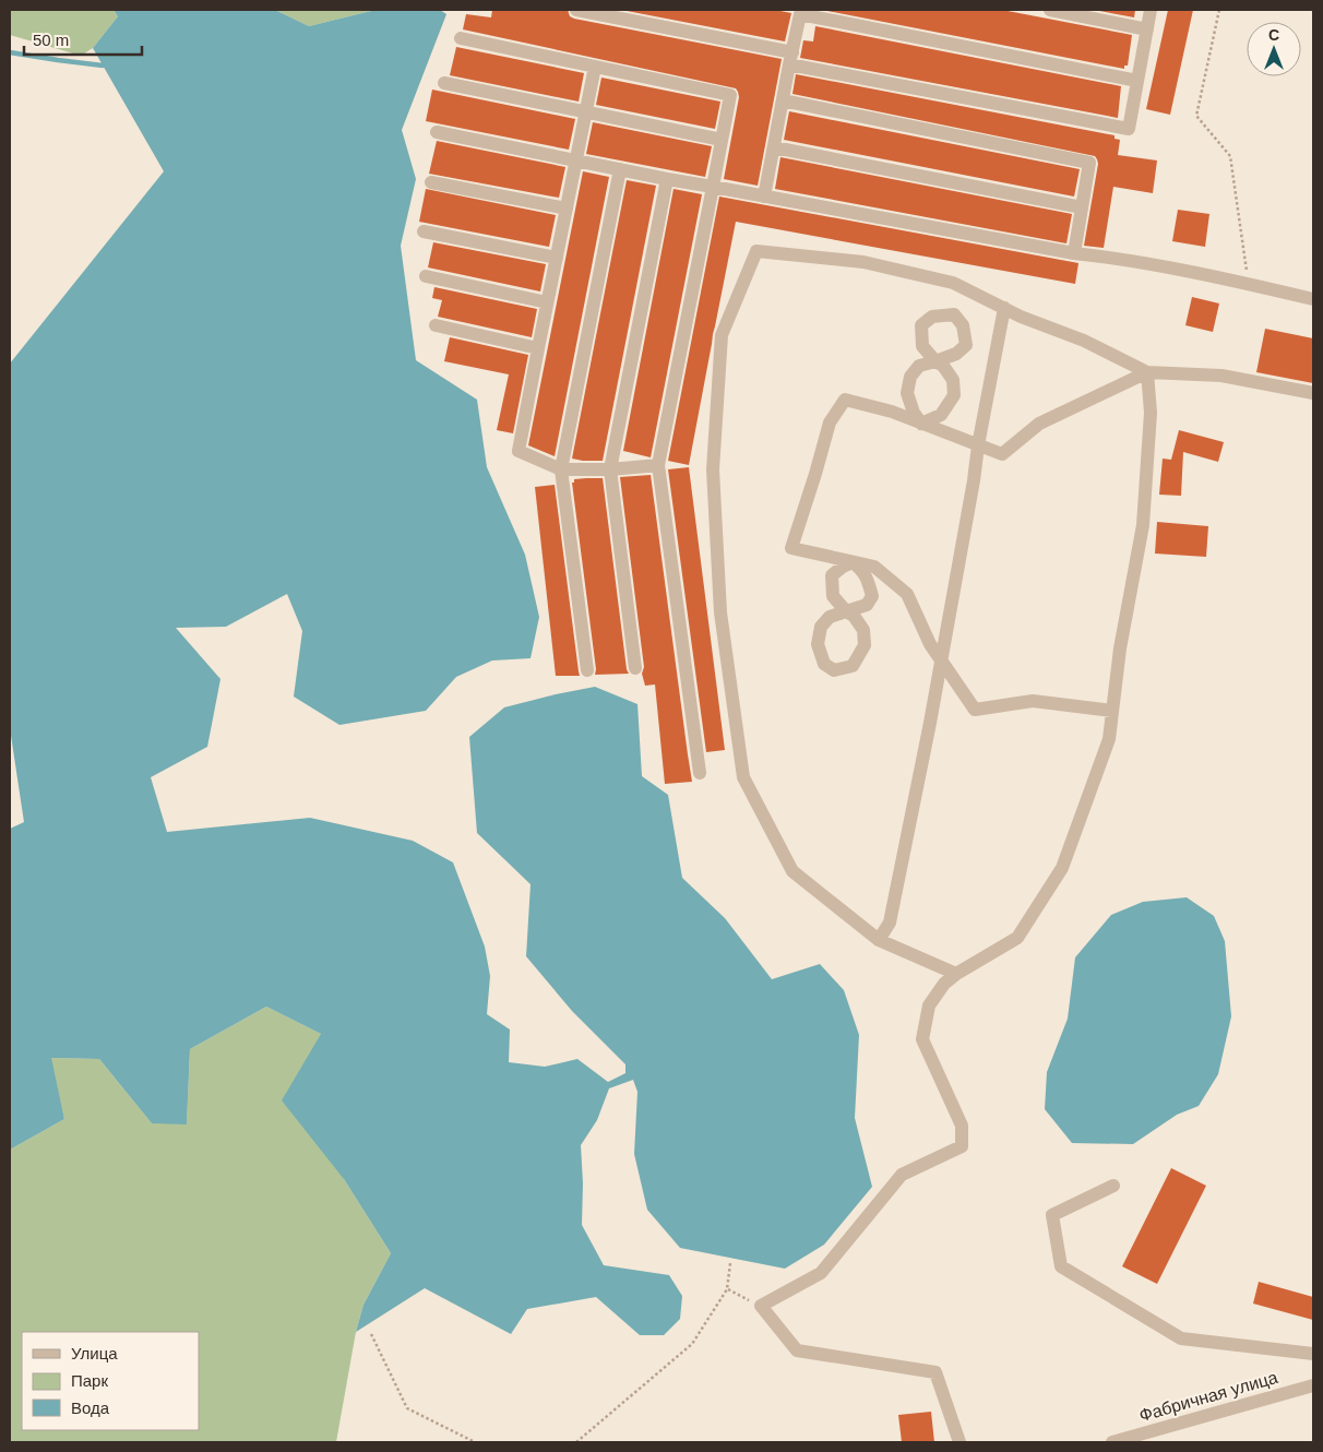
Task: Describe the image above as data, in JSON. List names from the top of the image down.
{
  "streets": {
    "street": ["Фабричная улица"]
  },
  "legend": ["Улица", "Парк", "Вода"],
  "scale_bar": "50 m",
  "north": "top"
}
